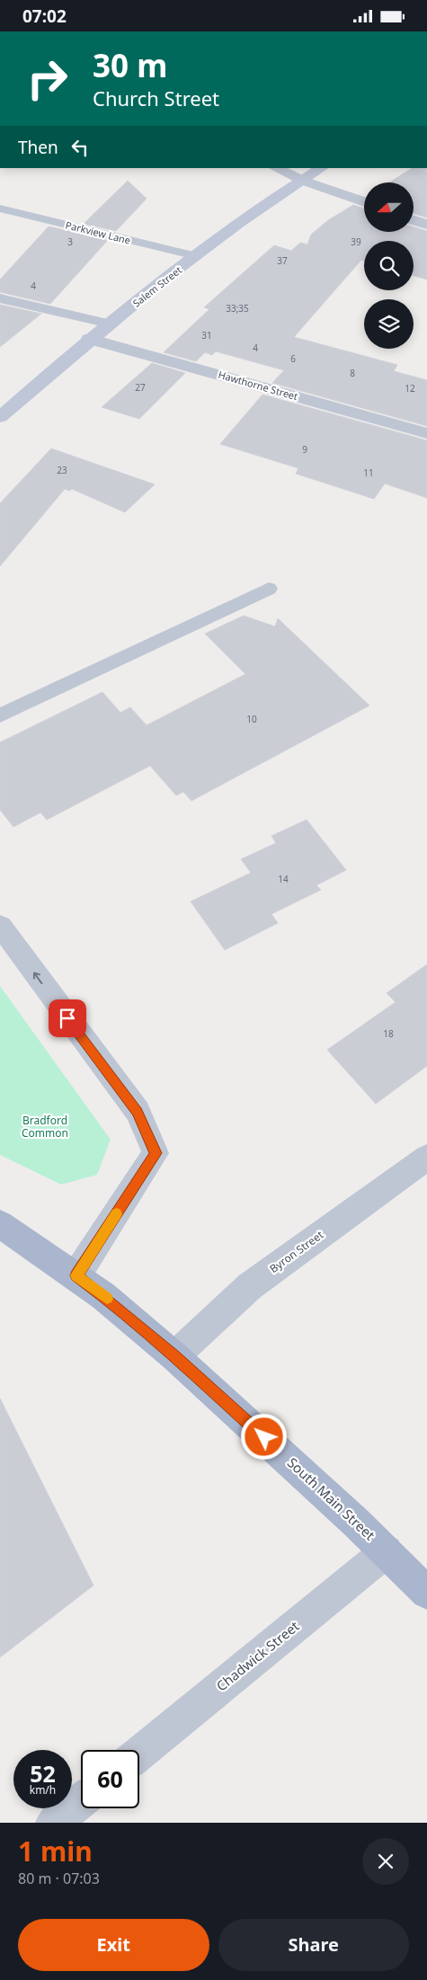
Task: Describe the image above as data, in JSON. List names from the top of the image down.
{
  "streets": {
    "main road": ["Salem Street", "South Main Street"],
    "street": ["Hawthorne Street", "Byron Street", "Chadwick Street"],
    "lane": ["Parkview Lane"]
  },
  "crossings": [
    ["Parkview Lane", "Salem Street"],
    ["Salem Street", "Hawthorne Street"],
    ["Byron Street", "South Main Street"],
    ["South Main Street", "Chadwick Street"]
  ],
  "parks": ["Bradford Common"],
  "house_numbers": [
    "3",
    "39",
    "37",
    "4",
    "33;35",
    "31",
    "4",
    "6",
    "8",
    "27",
    "12",
    "9",
    "23",
    "11",
    "10",
    "14",
    "18"
  ],
  "north": "left",
  "page": {
    "status": "07:02",
    "turn": ["30 m", "Church Street"],
    "then": "Then",
    "speed": "52 km/h",
    "limit": "60",
    "heading": ["1 min", "80 m · 07:03"],
    "buttons": ["Exit", "Share"]
  }
}
